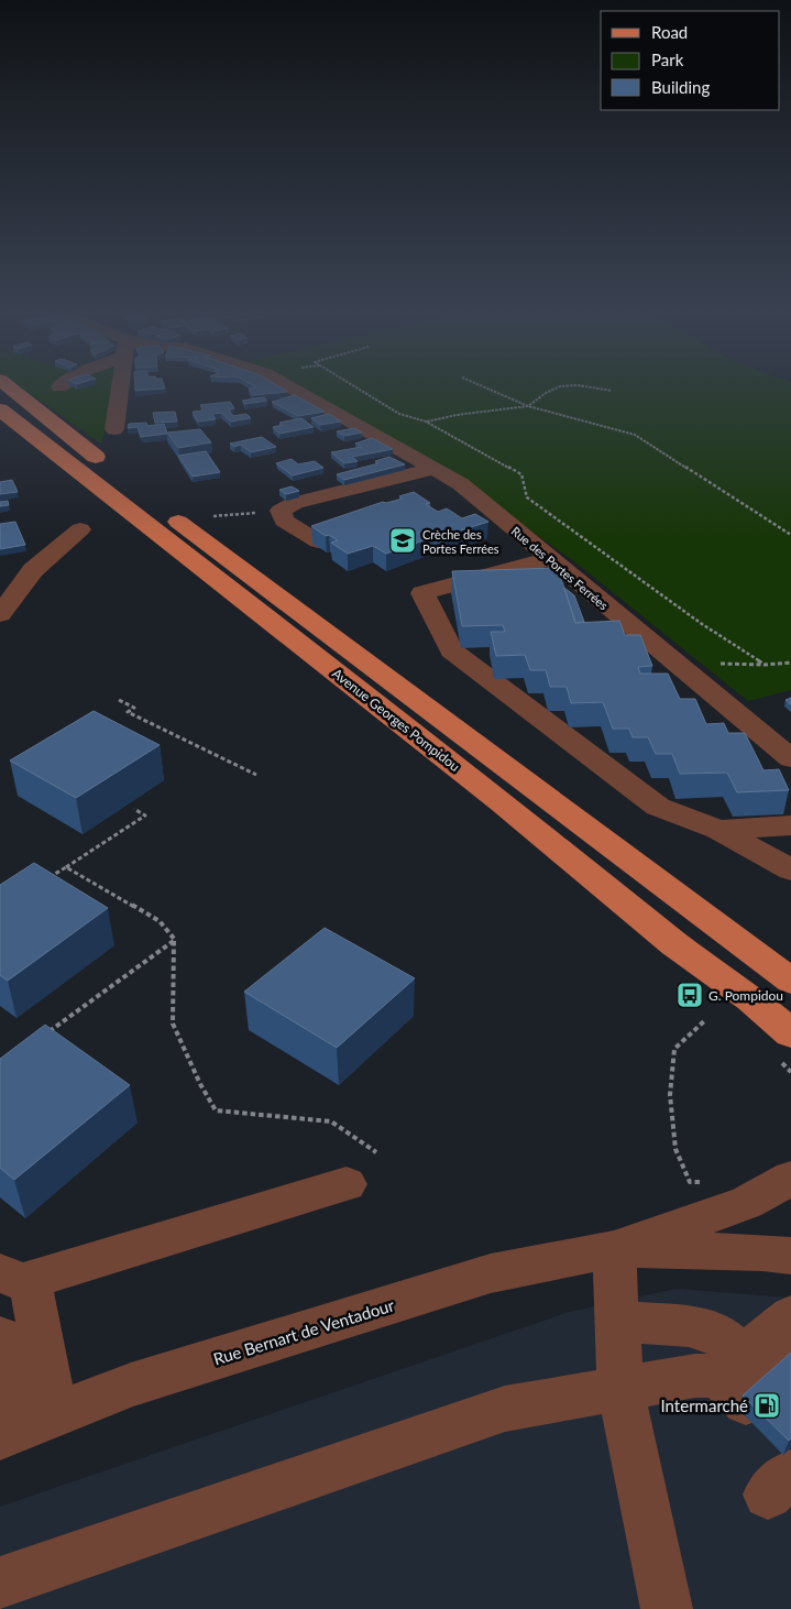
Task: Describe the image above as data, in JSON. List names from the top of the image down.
{
  "streets": {
    "main road": ["Avenue Georges Pompidou"],
    "street": ["Rue des Portes Ferrées", "Rue Bernart de Ventadour"]
  },
  "places": {
    "school or university": ["Crèche des Portes Ferrées"],
    "bus stop": ["G. Pompidou"],
    "fuel station": ["Intermarché"]
  },
  "legend": ["Road", "Park", "Building"]
}
